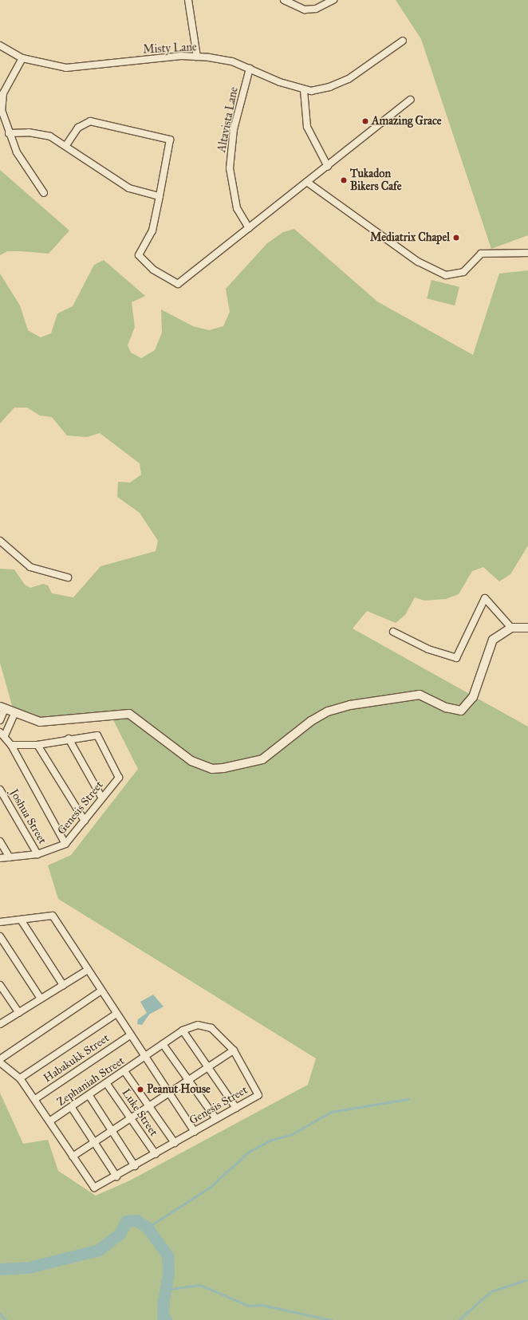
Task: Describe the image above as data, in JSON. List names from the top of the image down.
{
  "streets": {
    "street": [
      "Misty Lane",
      "Altavista Lane",
      "Genesis Street",
      "Joshua Street",
      "Habakukk Street",
      "Zephaniah Street",
      "Luke Street"
    ]
  },
  "crossings": [
    ["Misty Lane", "Altavista Lane"],
    ["Genesis Street", "Joshua Street"],
    ["Genesis Street", "Habakukk Street"],
    ["Genesis Street", "Zephaniah Street"],
    ["Genesis Street", "Luke Street"],
    ["Zephaniah Street", "Luke Street"]
  ],
  "places": [
    "Amazing Grace",
    "Tukadon Bikers Cafe",
    "Mediatrix Chapel",
    "Peanut House"
  ]
}
